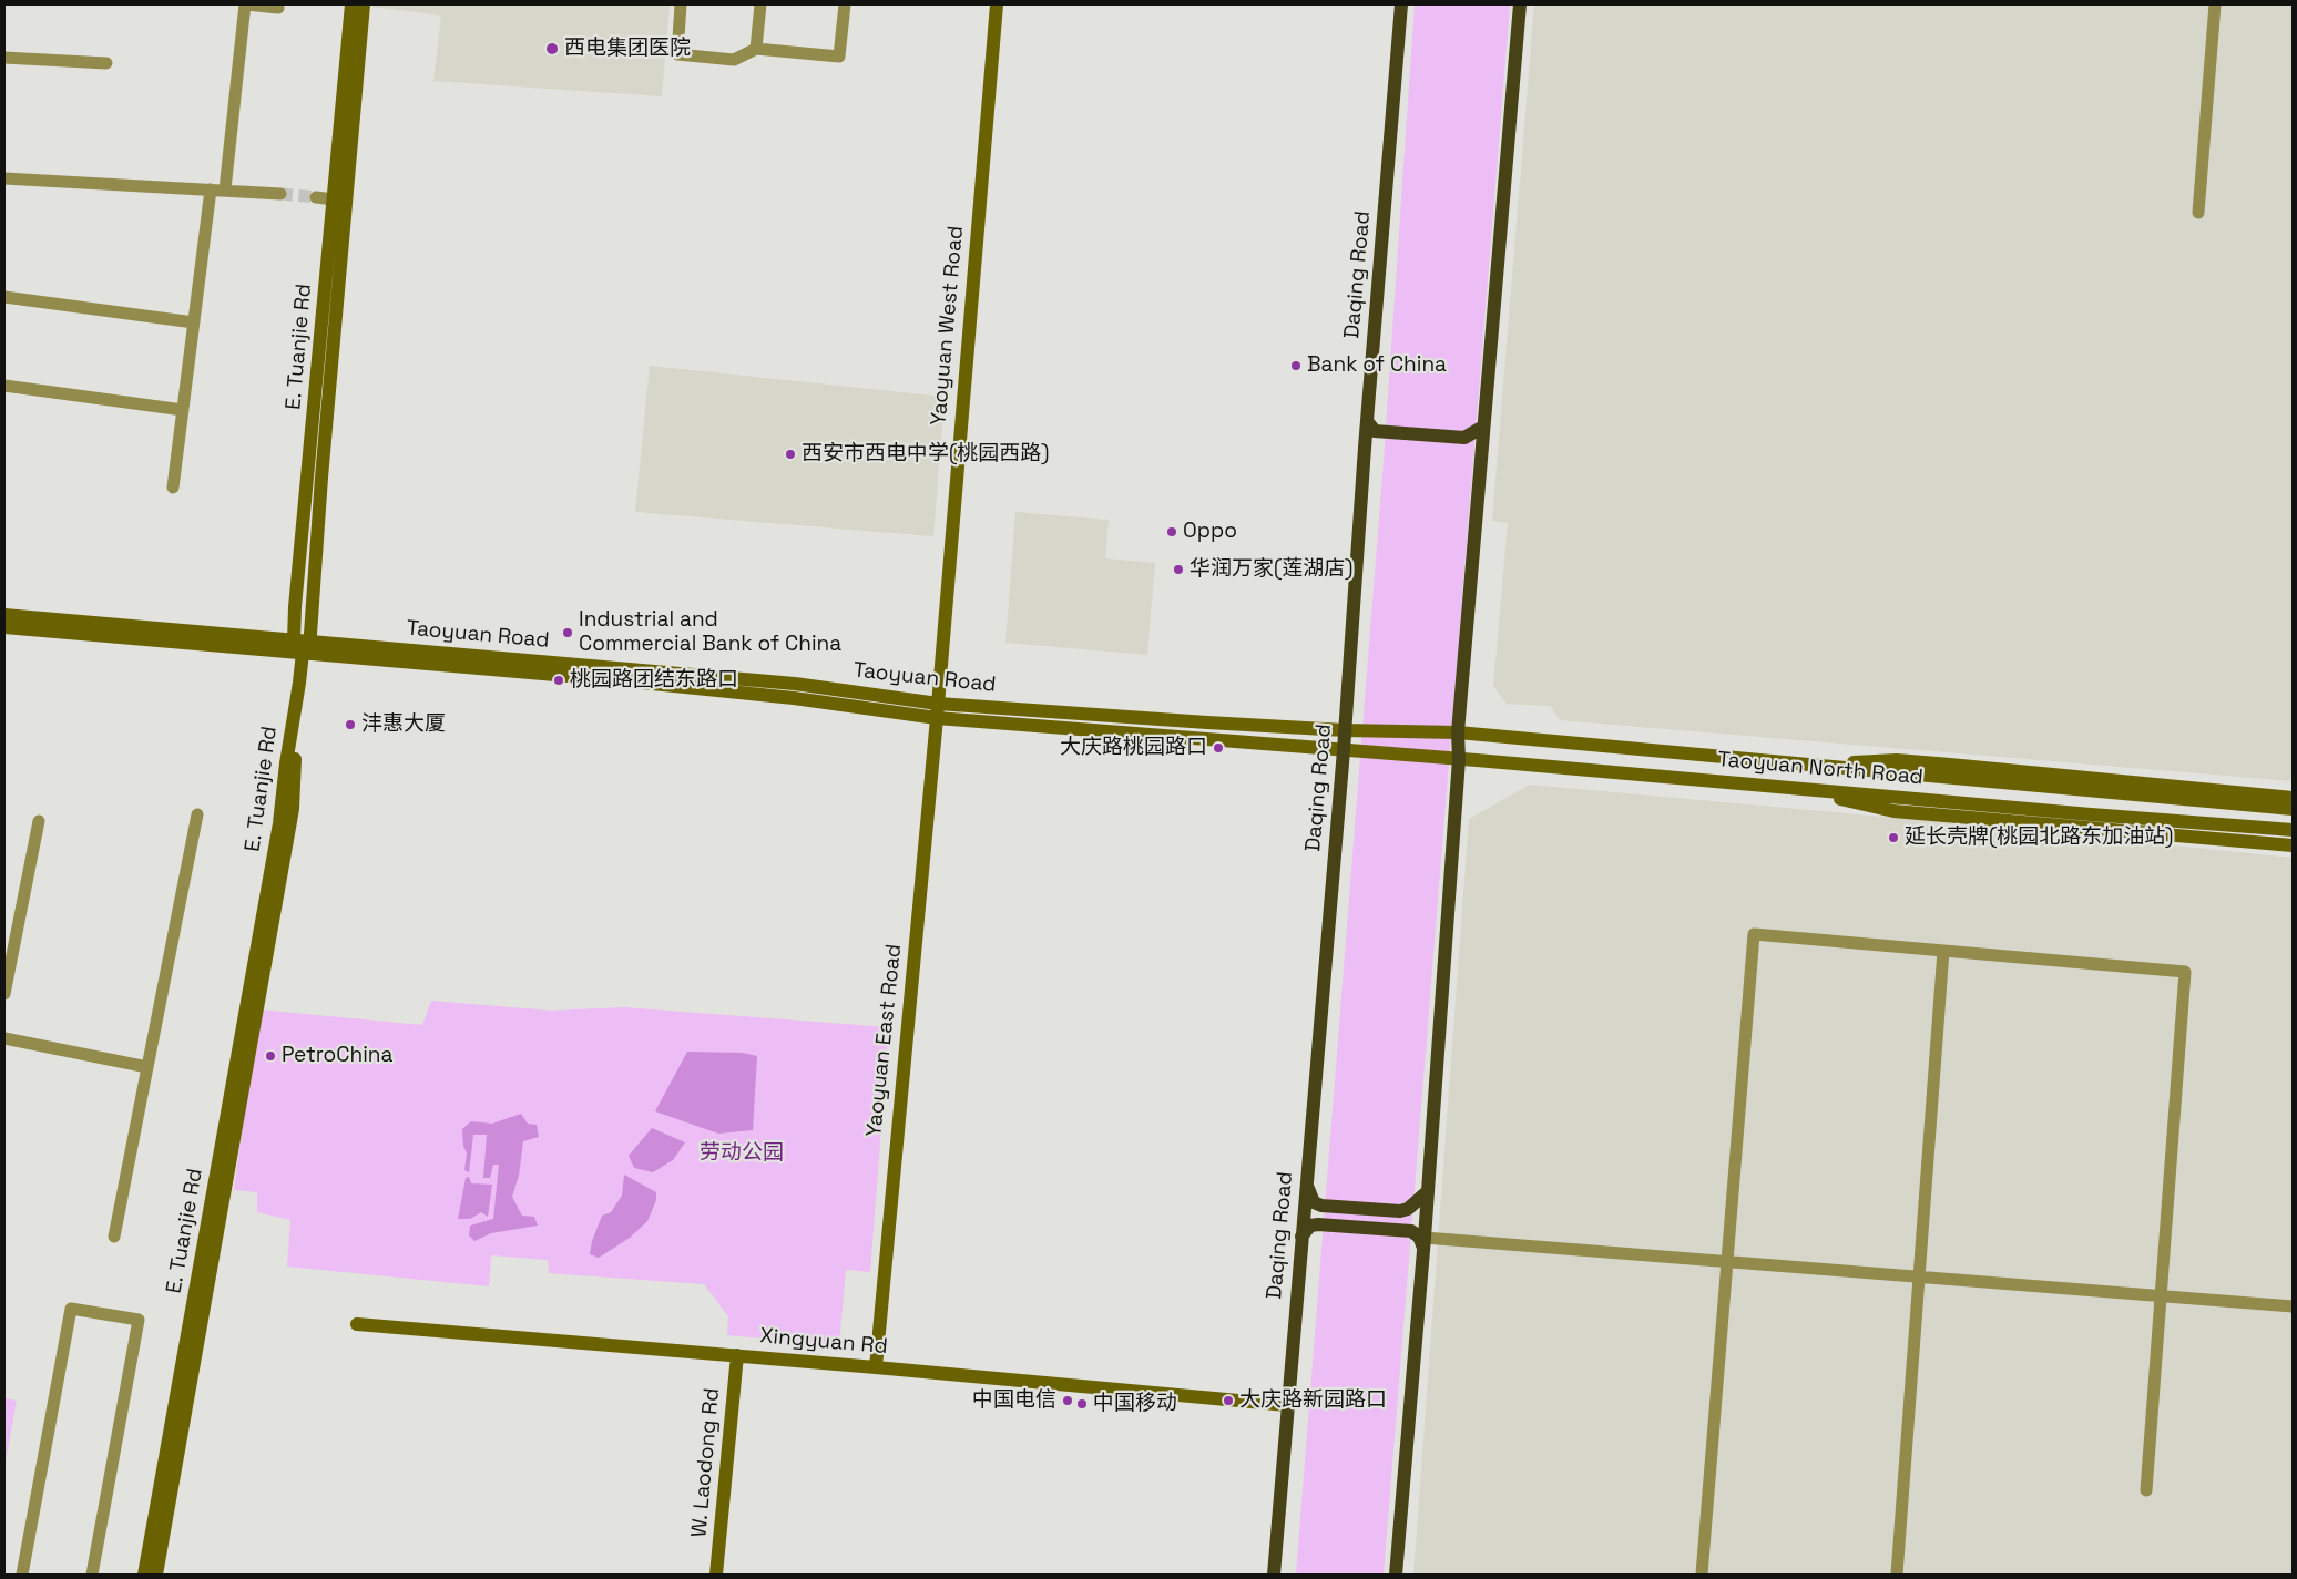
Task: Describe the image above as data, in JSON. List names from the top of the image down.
{
  "streets": {
    "main road": ["Daqing Road"],
    "street": [
      "Yaoyuan West Road",
      "E. Tuanjie Rd",
      "Taoyuan Road",
      "Taoyuan North Road",
      "Yaoyuan East Road",
      "Xingyuan Rd",
      "W. Laodong Rd"
    ]
  },
  "crossings": [
    ["Daqing Road", "Taoyuan Road"],
    ["Daqing Road", "Taoyuan North Road"],
    ["Daqing Road", "Xingyuan Rd"],
    ["Yaoyuan West Road", "Taoyuan Road"],
    ["Yaoyuan West Road", "Yaoyuan East Road"],
    ["E. Tuanjie Rd", "Taoyuan Road"],
    ["Taoyuan Road", "Taoyuan North Road"],
    ["Taoyuan Road", "Yaoyuan East Road"],
    ["Yaoyuan East Road", "Xingyuan Rd"],
    ["Xingyuan Rd", "W. Laodong Rd"]
  ],
  "parks": ["劳动公园"],
  "places": [
    "西电集团医院",
    "Bank of China",
    "西安市西电中学(桃园西路)",
    "Oppo",
    "华润万家(莲湖店)",
    "Industrial and Commercial Bank of China",
    "桃园路团结东路口",
    "沣惠大厦",
    "大庆路桃园路口",
    "延长壳牌(桃园北路东加油站)",
    "PetroChina",
    "中国电信",
    "大庆路新园路口",
    "中国移动"
  ]
}
